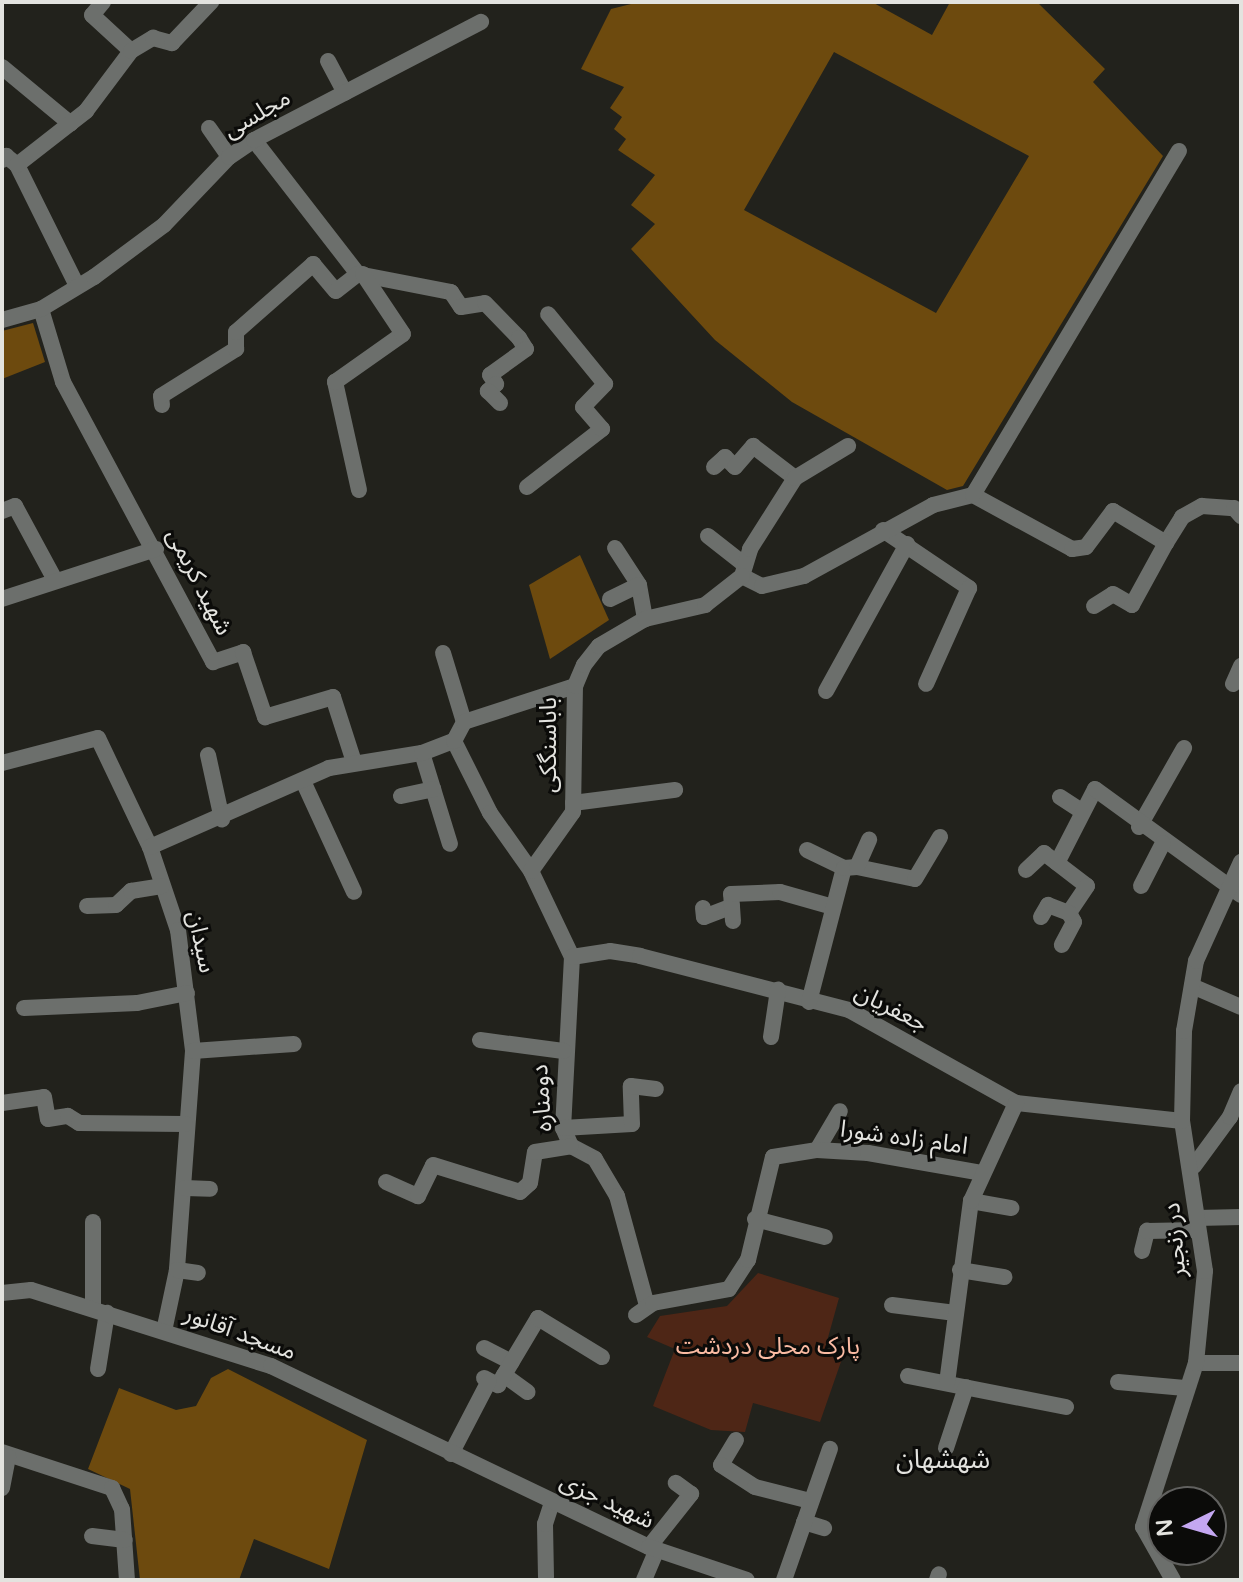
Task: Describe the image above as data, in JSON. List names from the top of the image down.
{
  "streets": {
    "street": [
      "مجلسی",
      "شهید کریمی",
      "باباسنگکی",
      "سیدان",
      "جعفریان",
      "دومناره",
      "امام زاده شورا",
      "در زنجیر",
      "مسجد آقانور",
      "شهید جزی"
    ]
  },
  "crossings": [
    ["مجلسی", "شهید کریمی"],
    ["سیدان", "مسجد آقانور"],
    ["جعفریان", "دومناره"],
    ["جعفریان", "در زنجیر"],
    ["دومناره", "امام زاده شورا"],
    ["مسجد آقانور", "شهید جزی"]
  ],
  "districts": ["شهشهان"],
  "parks": ["پارک محلی دردشت"],
  "north": "left"
}
